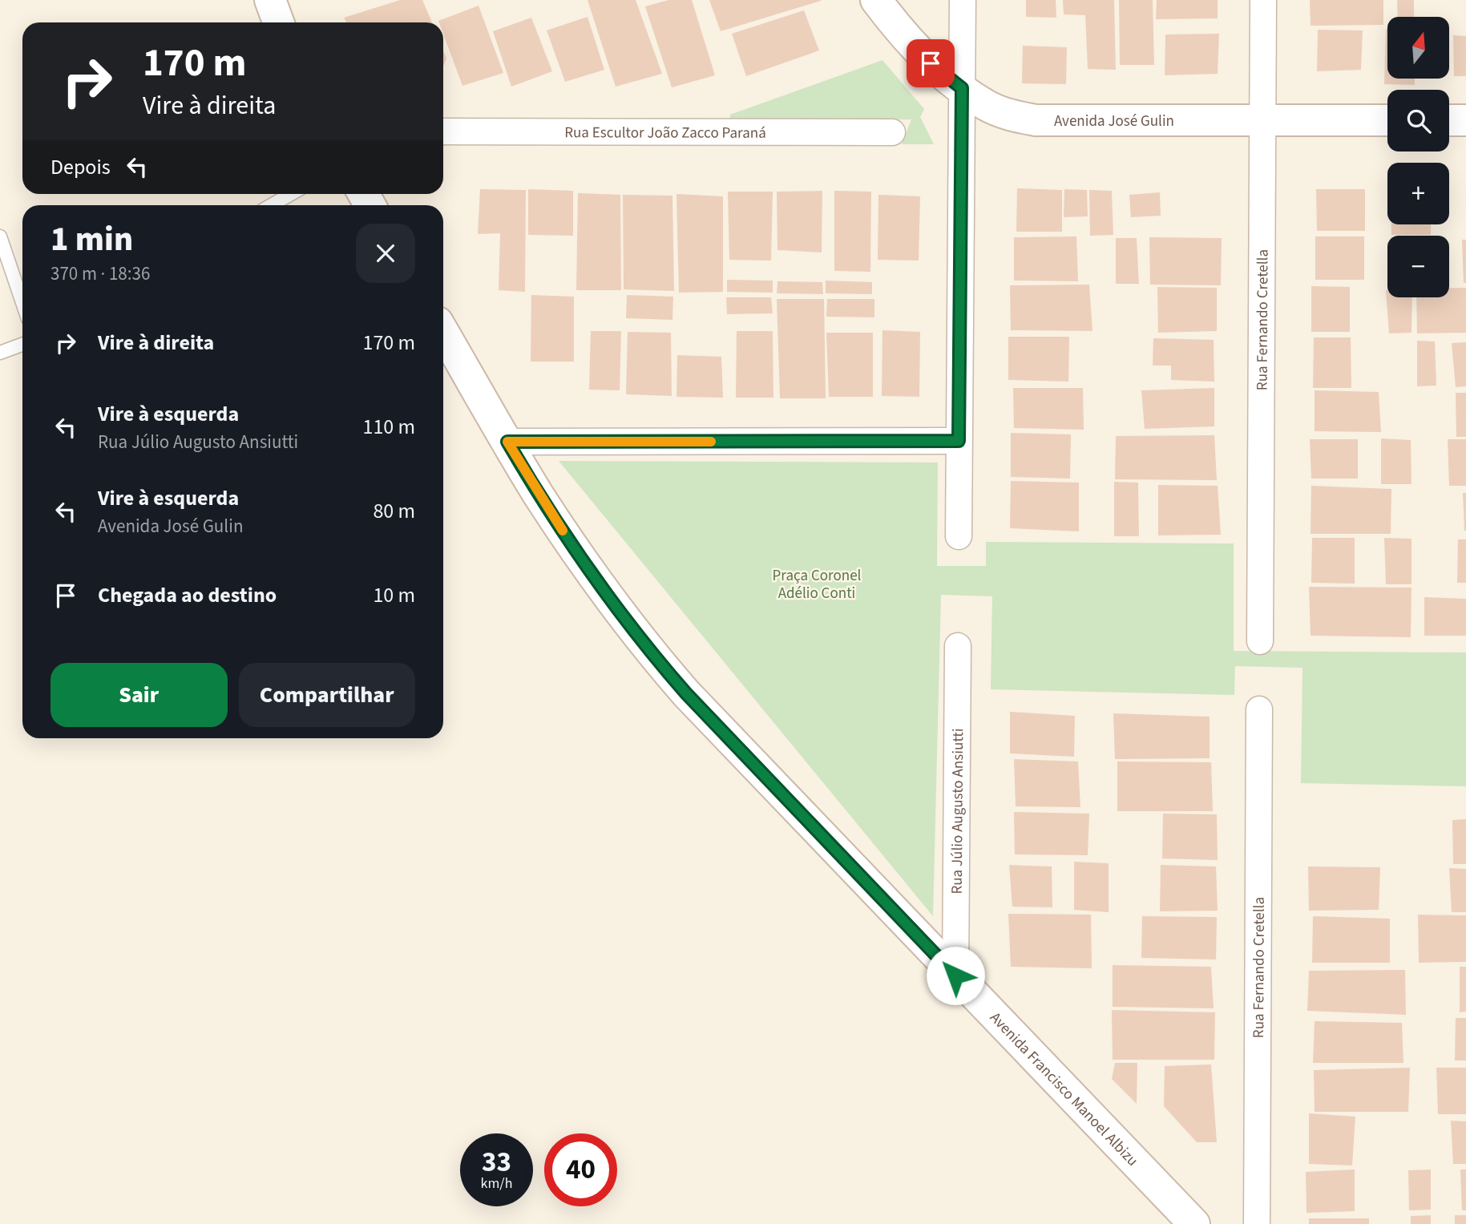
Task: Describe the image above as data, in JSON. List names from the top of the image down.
{
  "streets": {
    "street": [
      "Avenida José Gulin",
      "Rua Escultor João Zacco Paraná",
      "Rua Fernando Cretella",
      "Rua Júlio Augusto Ansiutti",
      "Avenida Francisco Manoel Albizu"
    ]
  },
  "crossings": [
    ["Avenida José Gulin", "Rua Fernando Cretella"],
    ["Rua Júlio Augusto Ansiutti", "Avenida Francisco Manoel Albizu"]
  ],
  "parks": ["Praça Coronel Adélio Conti"],
  "north": "top",
  "page": {
    "map_buttons": ["+", "−"],
    "turn": ["170 m", "Vire à direita"],
    "then": "Depois",
    "heading": ["1 min", "370 m · 18:36"],
    "list": [
      {
        "name": "Vire à direita",
        "value": "170 m"
      },
      {
        "name": "Vire à esquerda",
        "note": "Rua Júlio Augusto Ansiutti",
        "value": "110 m"
      },
      {
        "name": "Vire à esquerda",
        "note": "Avenida José Gulin",
        "value": "80 m"
      },
      {
        "name": "Chegada ao destino",
        "value": "10 m"
      }
    ],
    "buttons": ["Sair", "Compartilhar"],
    "speed": "33 km/h",
    "limit": "40"
  }
}
